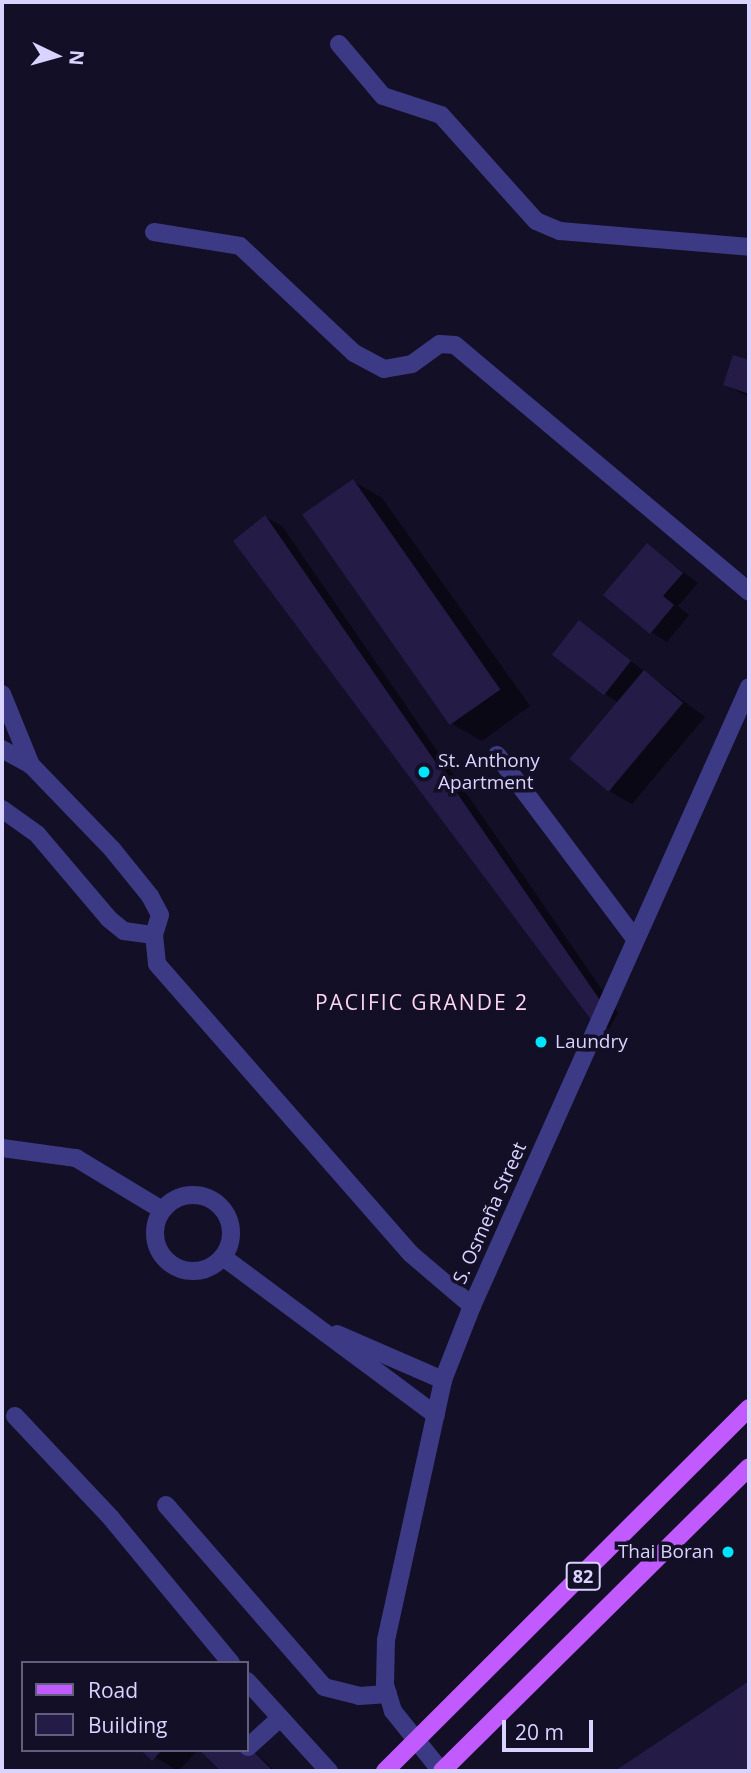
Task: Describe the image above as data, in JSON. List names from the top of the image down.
{
  "streets": {
    "main road": ["82"],
    "street": ["S. Osmeña Street"]
  },
  "crossings": [
    ["S. Osmeña Street", "82"]
  ],
  "districts": ["PACIFIC GRANDE 2"],
  "places": ["St. Anthony Apartment", "Laundry", "Thai Boran"],
  "legend": ["Road", "Building"],
  "scale_bar": "20 m",
  "north": "right"
}
